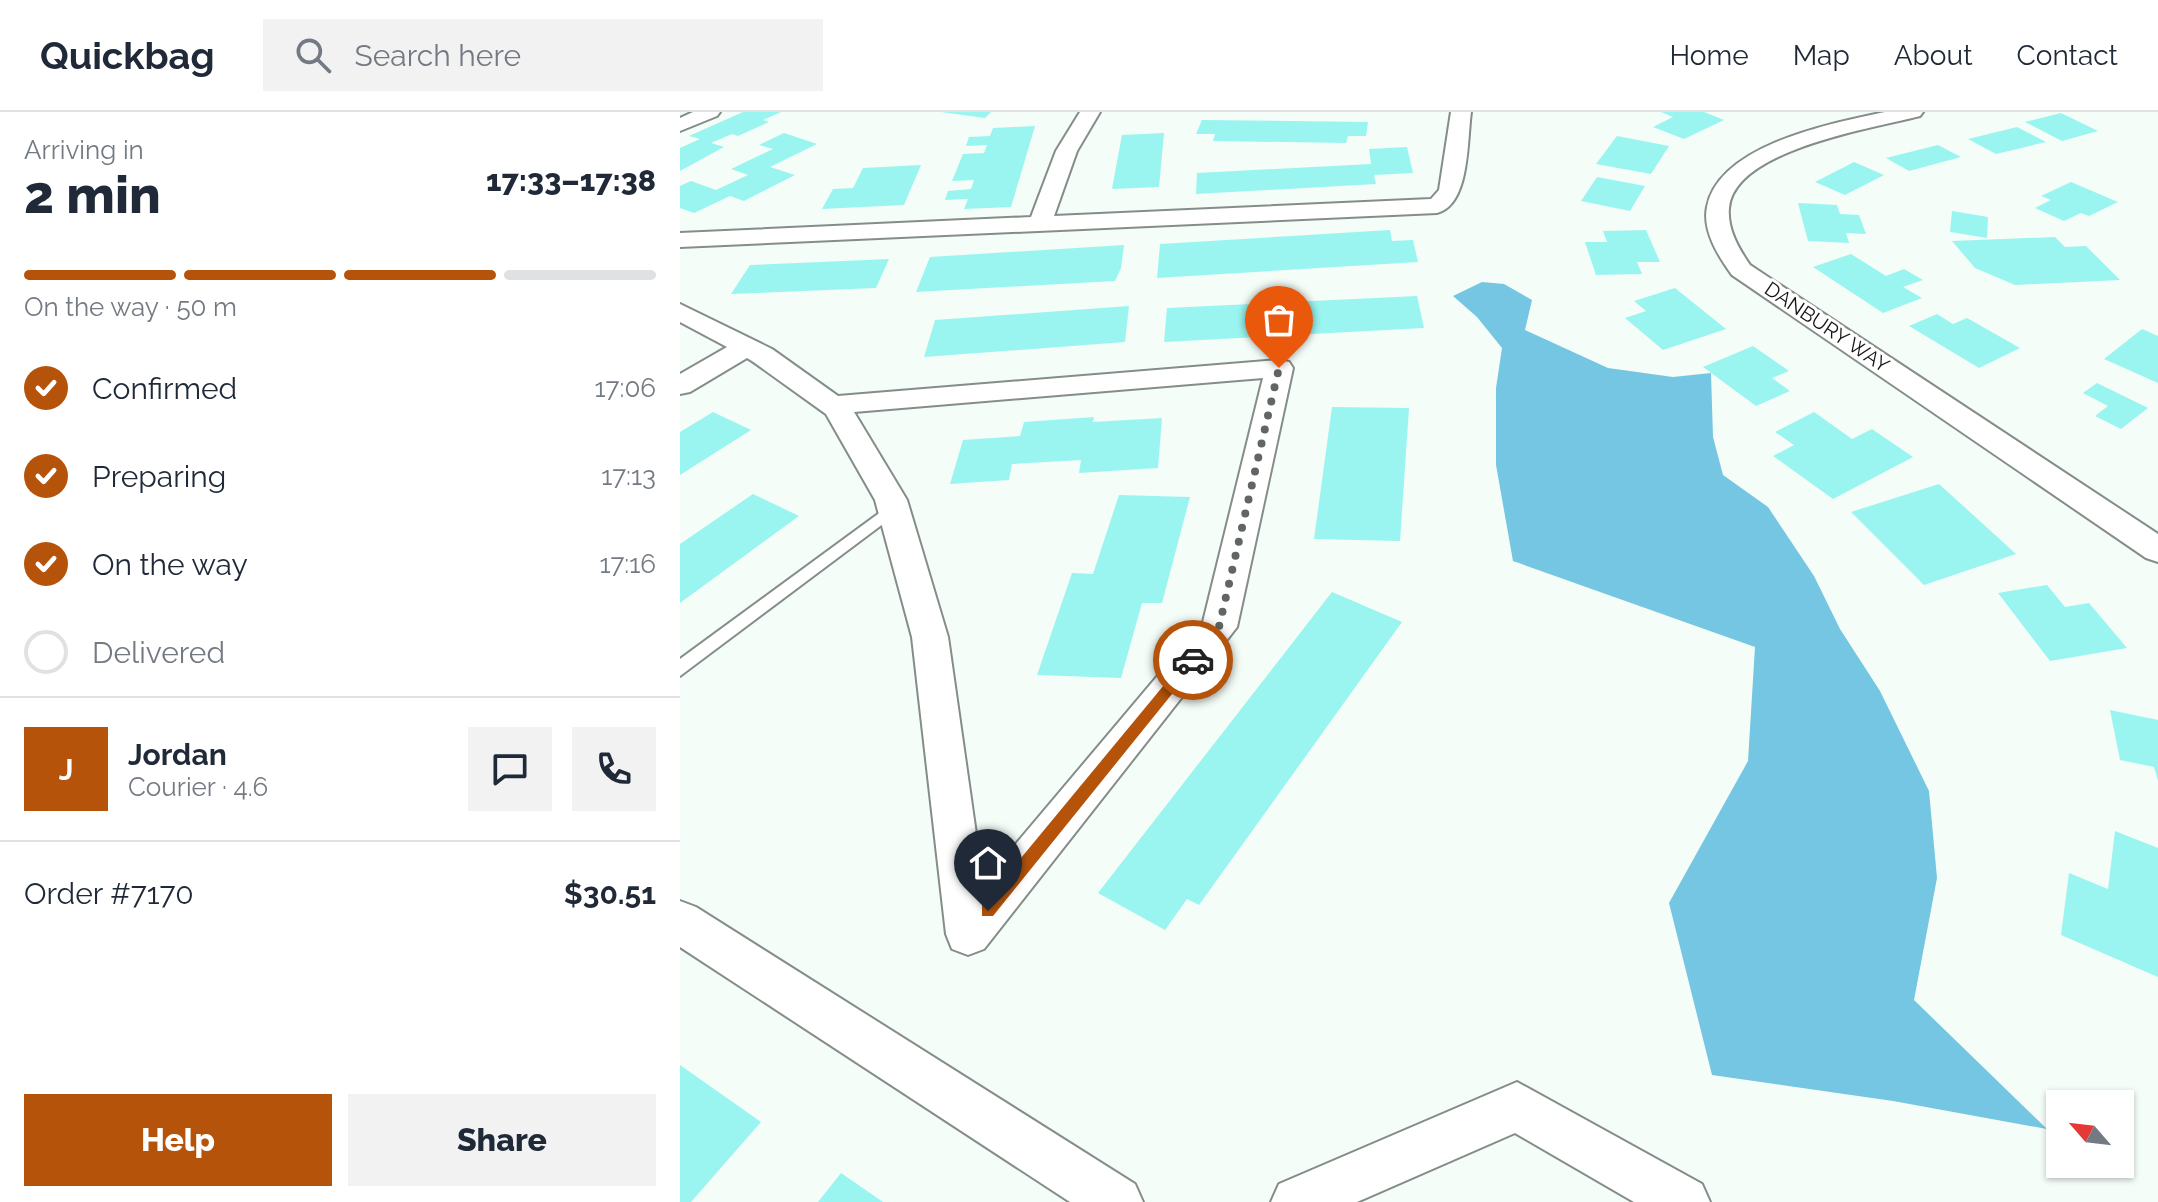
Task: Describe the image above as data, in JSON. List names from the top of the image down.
{
  "streets": {
    "street": ["DANBURY WAY"]
  },
  "north": "top left",
  "page": {
    "header": "Quickbag",
    "search": "Search here",
    "nav": [
      "Home",
      "Map",
      "About",
      "Contact"
    ],
    "heading": ["2 min", "Arriving in", "17:33–17:38"],
    "panel": [
      "Jordan",
      "Courier · 4.6",
      "Order #7170",
      "$30.51"
    ],
    "bar": "On the way · 50 m",
    "list": [
      ["Confirmed", "17:06"],
      ["Preparing", "17:13"],
      ["On the way", "17:16"],
      "Delivered"
    ],
    "round": "J",
    "buttons": ["Help", "Share"]
  }
}
